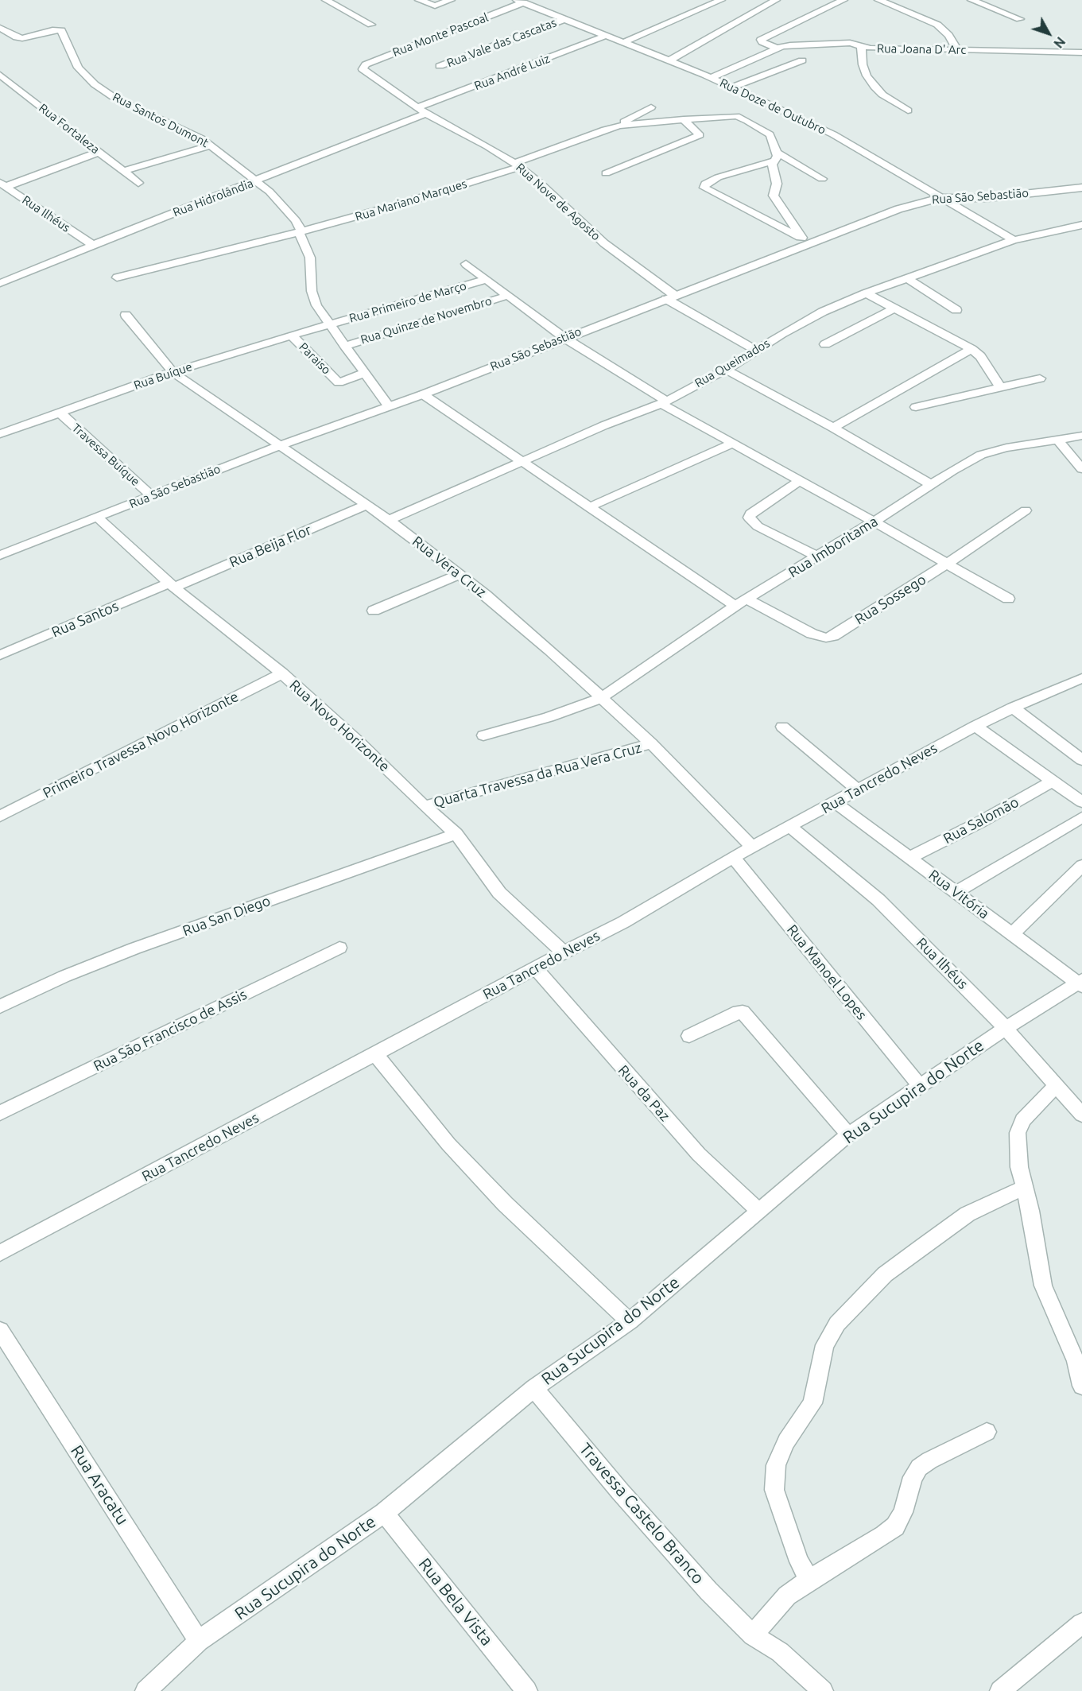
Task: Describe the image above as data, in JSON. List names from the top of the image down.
{
  "streets": {
    "street": [
      "Rua Monte Pascoal",
      "Rua Vale das Cascatas",
      "Rua Joana D' Arc",
      "Rua André Luiz",
      "Rua Doze de Outubro",
      "Rua Santos Dumont",
      "Rua Fortaleza",
      "Rua São Sebastião",
      "Rua Hidrolândia",
      "Rua Mariano Marques",
      "Rua Nove de Agosto",
      "Rua Ilhéus",
      "Rua Primeiro de Março",
      "Rua Quinze de Novembro",
      "Paraiso",
      "Rua Queimados",
      "Rua Buíque",
      "Travessa Buíque",
      "Rua Beija Flor",
      "Rua Imboritama",
      "Rua Vera Cruz",
      "Rua Sossego",
      "Rua Santos",
      "Rua Novo Horizonte",
      "Primeiro Travessa Novo Horizonte",
      "Quarta Travessa da Rua Vera Cruz",
      "Rua Tancredo Neves",
      "Rua Salomão",
      "Rua Vitória",
      "Rua San Diego",
      "Rua Manoel Lopes",
      "Rua São Francisco de Assis",
      "Rua Sucupira do Norte",
      "Rua da Paz",
      "Rua Aracatu",
      "Travessa Castelo Branco",
      "Rua Bela Vista"
    ]
  },
  "crossings": [
    ["Rua Monte Pascoal", "Rua Doze de Outubro"],
    ["Rua Monte Pascoal", "Rua Nove de Agosto"],
    ["Rua Vale das Cascatas", "Rua Doze de Outubro"],
    ["Rua Joana D' Arc", "Rua Doze de Outubro"],
    ["Rua André Luiz", "Rua Doze de Outubro"],
    ["Rua André Luiz", "Rua Nove de Agosto"],
    ["Rua Doze de Outubro", "Rua São Sebastião"],
    ["Rua Doze de Outubro", "Rua Queimados"],
    ["Rua Santos Dumont", "Rua São Sebastião"],
    ["Rua Santos Dumont", "Rua Hidrolândia"],
    ["Rua Santos Dumont", "Rua Mariano Marques"],
    ["Rua Santos Dumont", "Rua Primeiro de Março"],
    ["Rua Santos Dumont", "Rua Quinze de Novembro"],
    ["Rua Santos Dumont", "Paraiso"],
    ["Rua Santos Dumont", "Rua Buíque"],
    ["Rua São Sebastião", "Rua Nove de Agosto"],
    ["Rua São Sebastião", "Travessa Buíque"],
    ["Rua São Sebastião", "Rua Vera Cruz"],
    ["Rua São Sebastião", "Rua Novo Horizonte"],
    ["Rua Hidrolândia", "Rua Nove de Agosto"],
    ["Rua Hidrolândia", "Rua Ilhéus"],
    ["Rua Mariano Marques", "Rua Nove de Agosto"],
    ["Rua Nove de Agosto", "Rua Queimados"],
    ["Rua Ilhéus", "Rua Tancredo Neves"],
    ["Rua Ilhéus", "Rua Sucupira do Norte"],
    ["Rua Primeiro de Março", "Rua Buíque"],
    ["Paraiso", "Rua Buíque"],
    ["Rua Queimados", "Rua Vera Cruz"],
    ["Rua Buíque", "Travessa Buíque"],
    ["Rua Buíque", "Rua Vera Cruz"],
    ["Rua Beija Flor", "Rua Vera Cruz"],
    ["Rua Beija Flor", "Rua Santos"],
    ["Rua Beija Flor", "Rua Novo Horizonte"],
    ["Rua Imboritama", "Rua Vera Cruz"],
    ["Rua Imboritama", "Rua Sossego"],
    ["Rua Vera Cruz", "Quarta Travessa da Rua Vera Cruz"],
    ["Rua Vera Cruz", "Rua Tancredo Neves"],
    ["Rua Santos", "Rua Novo Horizonte"],
    ["Rua Novo Horizonte", "Primeiro Travessa Novo Horizonte"],
    ["Rua Novo Horizonte", "Quarta Travessa da Rua Vera Cruz"],
    ["Rua Novo Horizonte", "Rua Tancredo Neves"],
    ["Rua Novo Horizonte", "Rua San Diego"],
    ["Rua Tancredo Neves", "Rua Vitória"],
    ["Rua Tancredo Neves", "Rua Manoel Lopes"],
    ["Rua Tancredo Neves", "Rua da Paz"],
    ["Rua Salomão", "Rua Vitória"],
    ["Rua Vitória", "Rua Sucupira do Norte"],
    ["Rua Manoel Lopes", "Rua Sucupira do Norte"],
    ["Rua Sucupira do Norte", "Rua da Paz"],
    ["Rua Sucupira do Norte", "Rua Aracatu"],
    ["Rua Sucupira do Norte", "Travessa Castelo Branco"],
    ["Rua Sucupira do Norte", "Rua Bela Vista"]
  ],
  "north": "bottom right"
}
